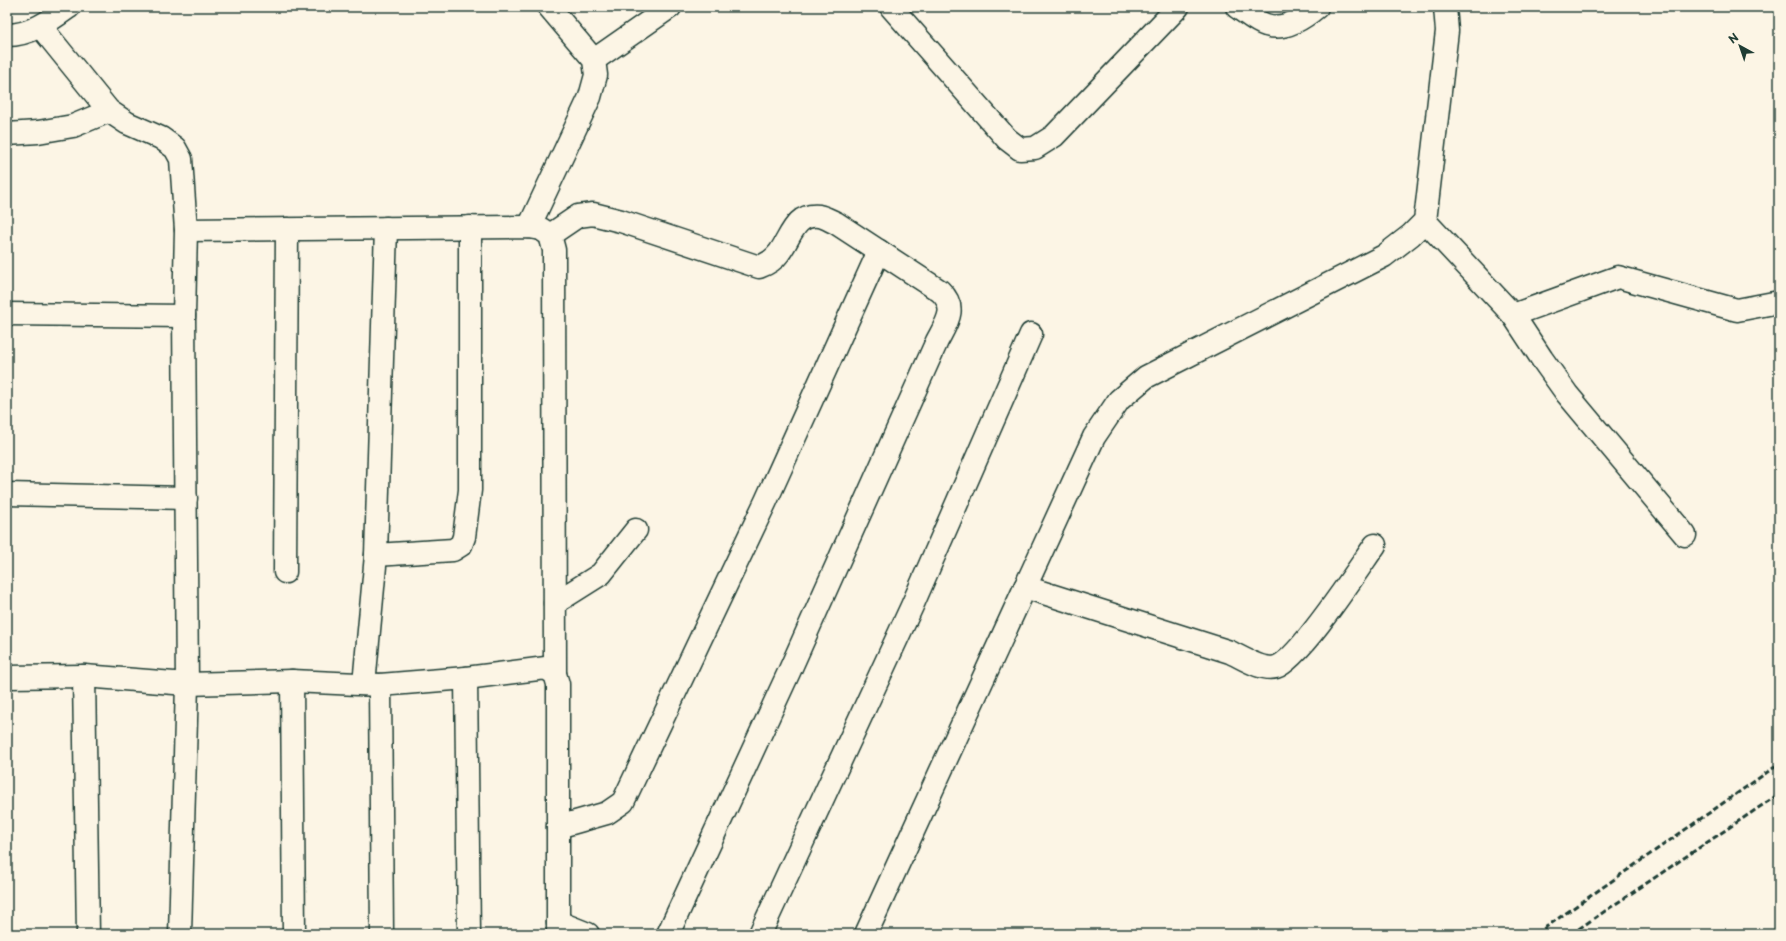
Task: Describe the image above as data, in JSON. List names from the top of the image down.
{
  "north": "top left"
}
